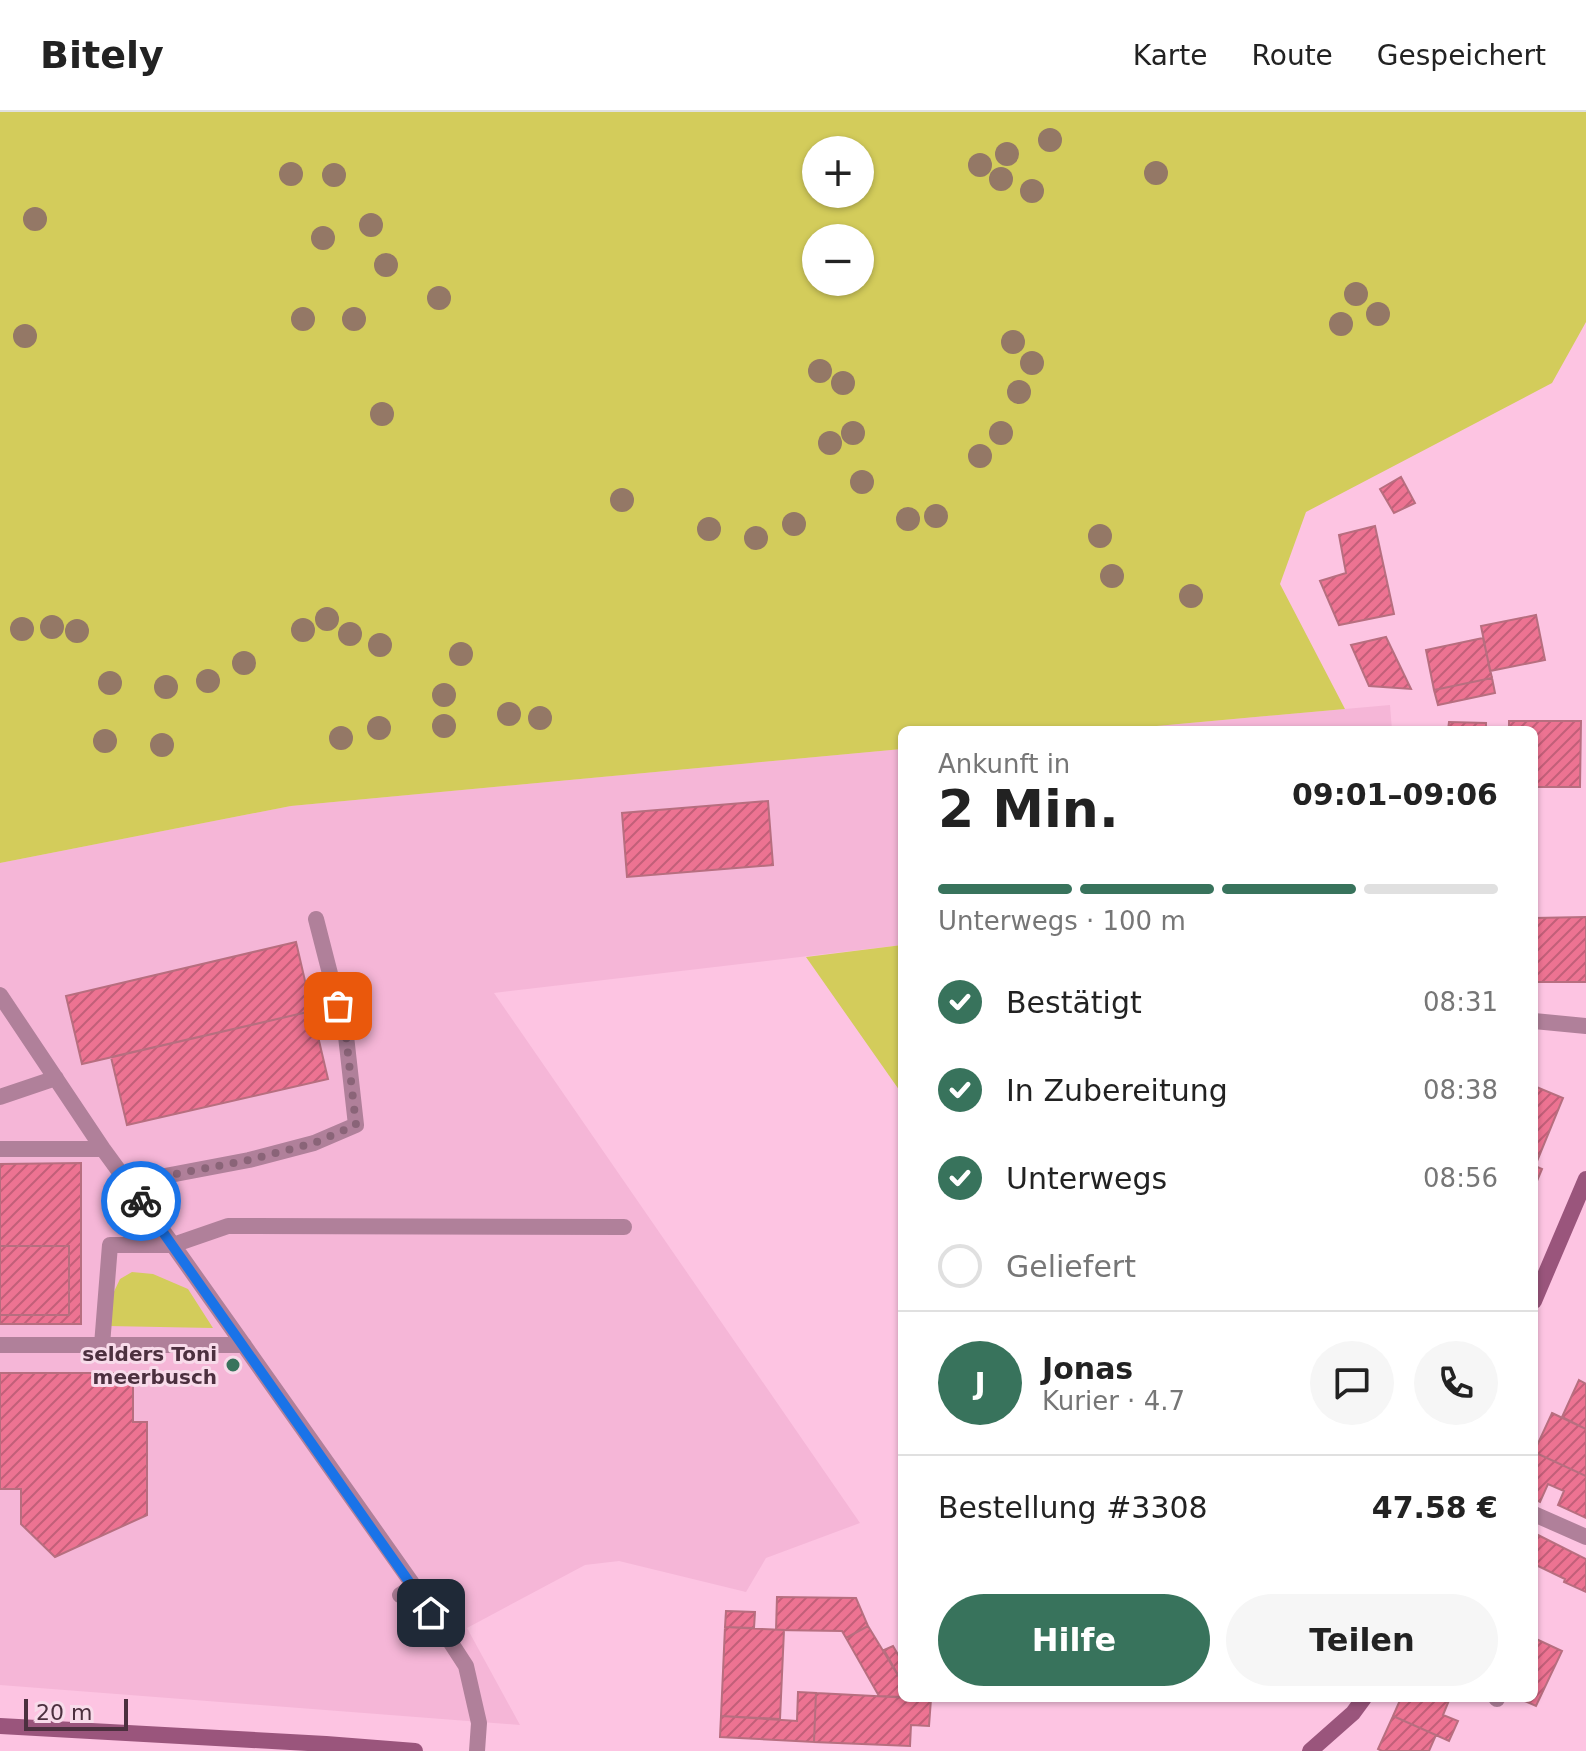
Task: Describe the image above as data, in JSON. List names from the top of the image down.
{
  "places": ["selders Toni meerbusch"],
  "scale_bar": "20 m",
  "page": {
    "header": "Bitely",
    "nav": ["Karte", "Route", "Gespeichert"],
    "map_buttons": ["+", "−"],
    "heading": ["2 Min.", "Ankunft in", "09:01–09:06"],
    "panel": [
      "Jonas",
      "Kurier · 4.7",
      "Bestellung #3308",
      "47.58 €"
    ],
    "bar": "Unterwegs · 100 m",
    "list": [
      ["Bestätigt", "08:31"],
      ["In Zubereitung", "08:38"],
      ["Unterwegs", "08:56"],
      "Geliefert"
    ],
    "round": "J",
    "buttons": ["Hilfe", "Teilen"],
    "scale": "20 m"
  }
}
